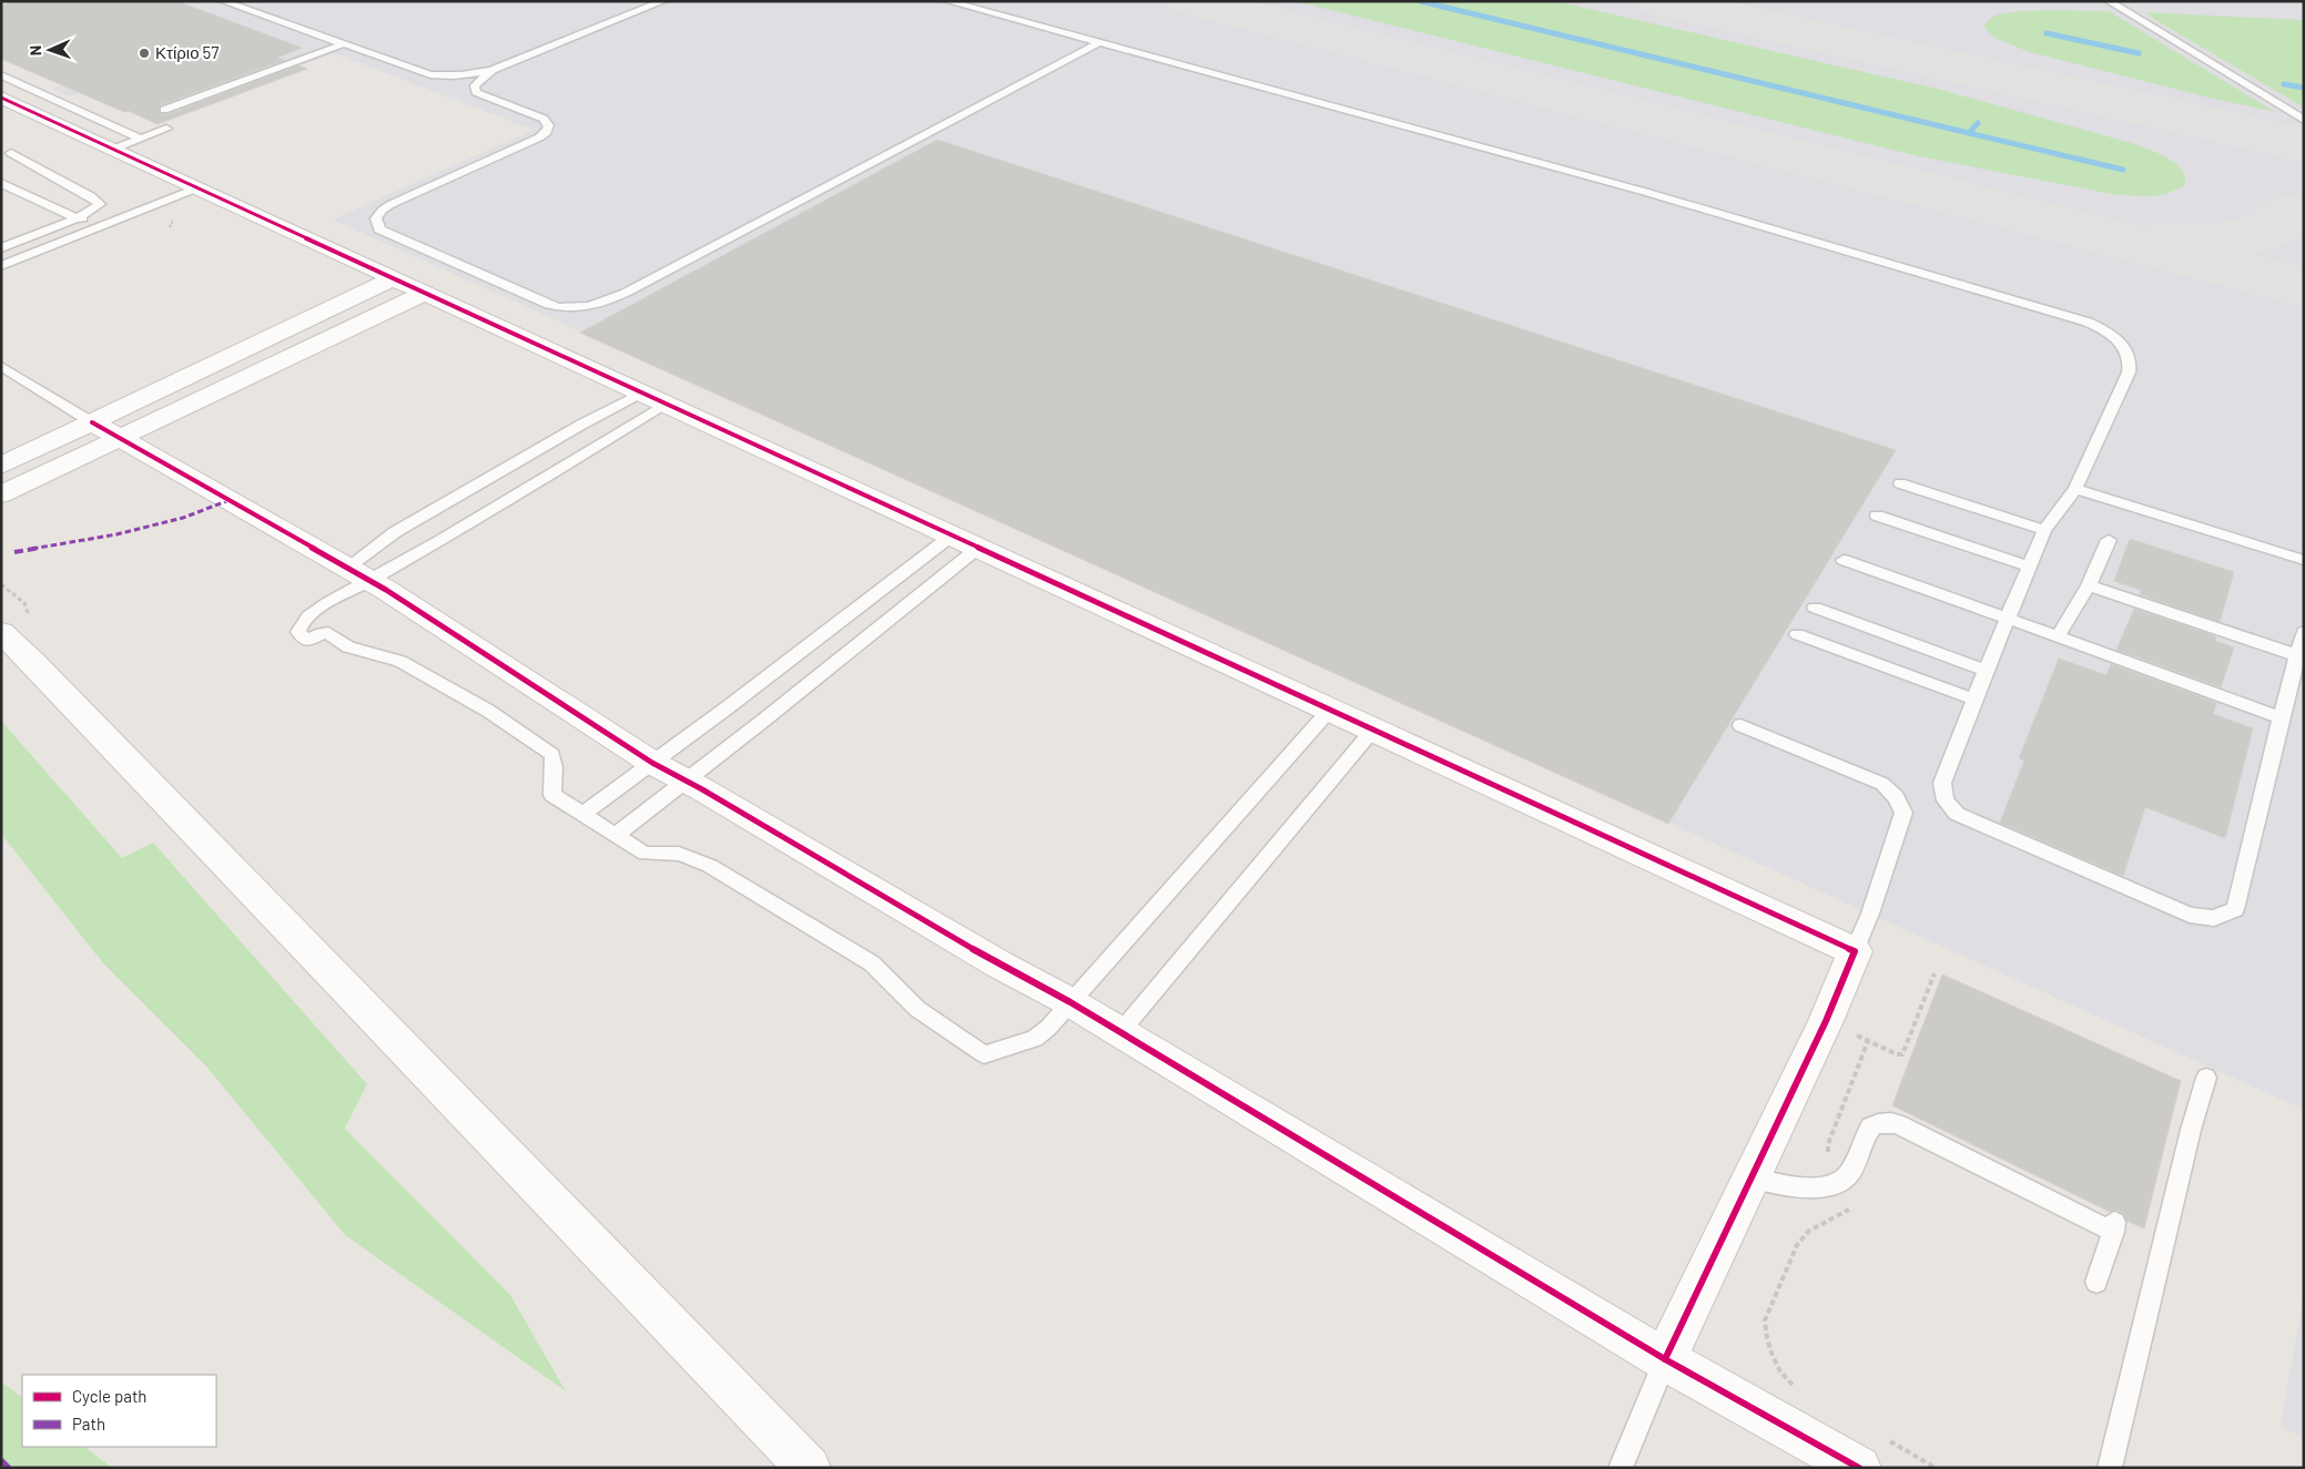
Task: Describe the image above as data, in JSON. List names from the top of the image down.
{
  "places": ["Κτίριο 57"],
  "legend": ["Cycle path", "Path"],
  "north": "left"
}
